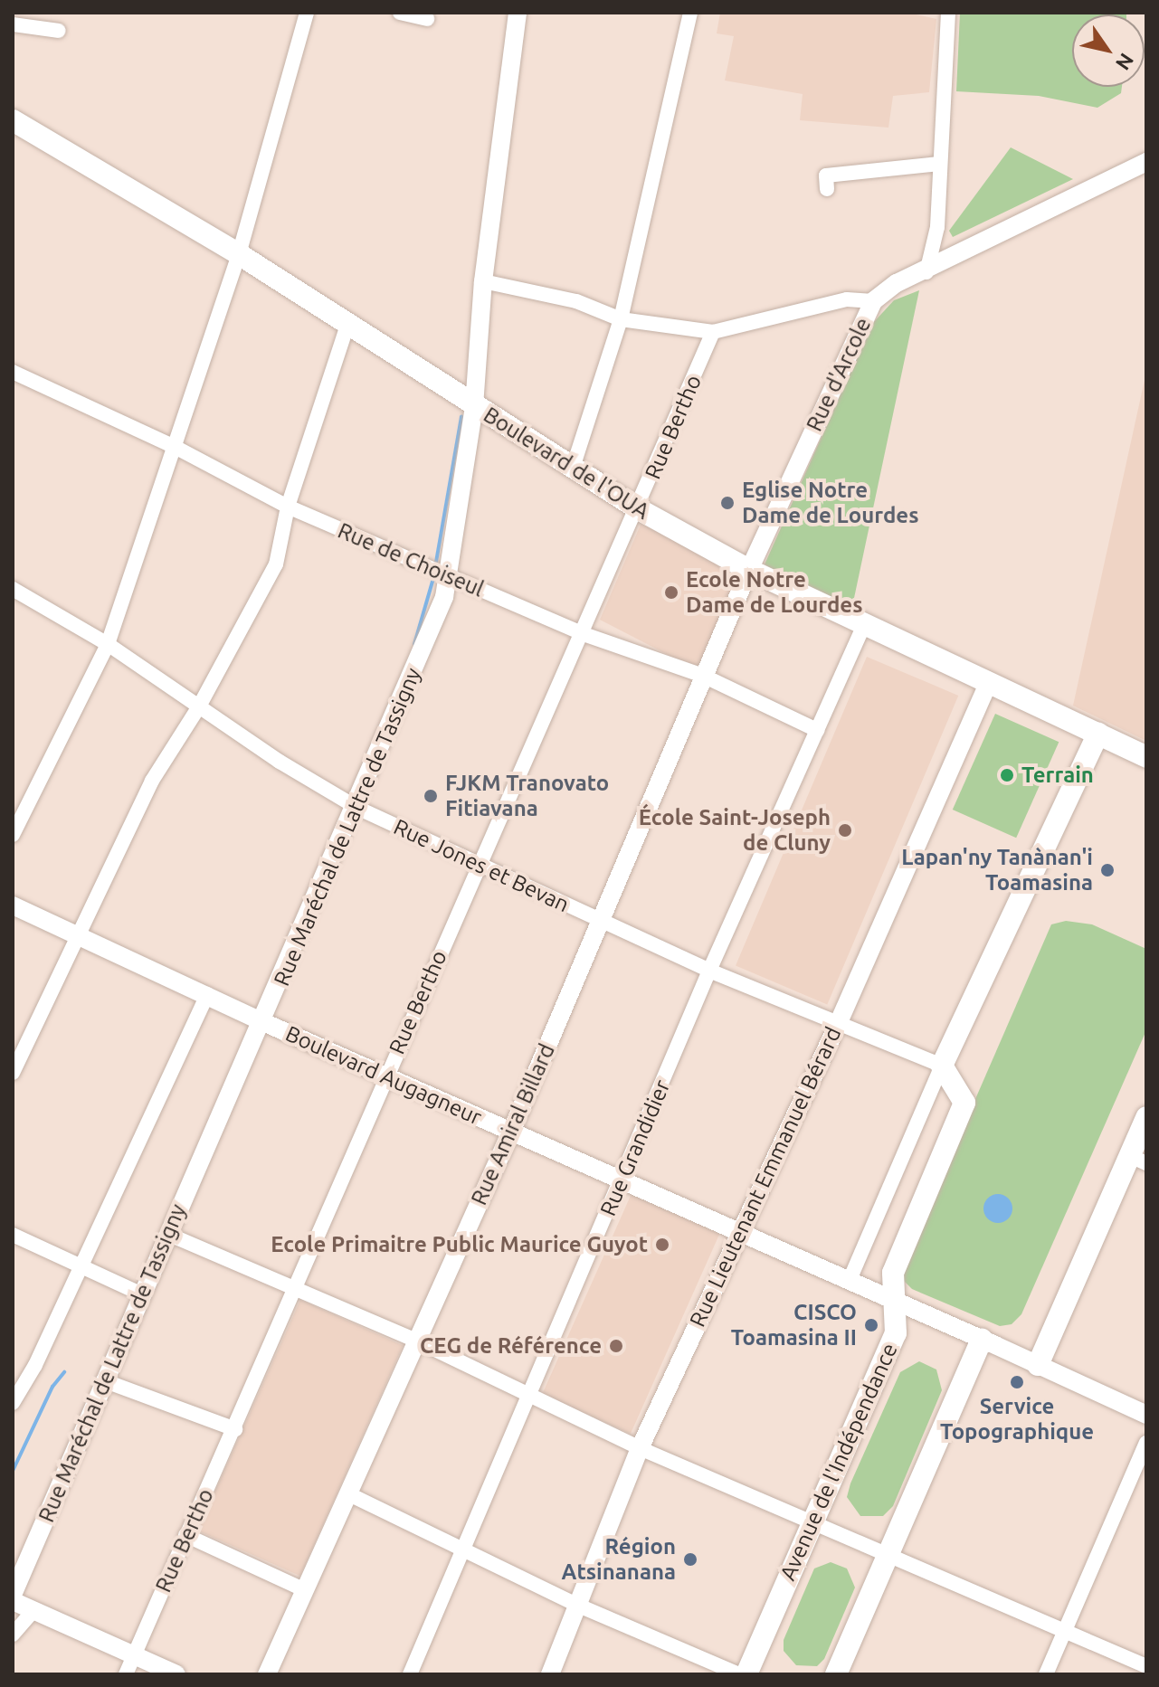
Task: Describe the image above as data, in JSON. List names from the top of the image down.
{
  "streets": {
    "main road": ["Boulevard de l'OUA", "Avenue de l'Indépendance"],
    "street": [
      "Rue d'Arcole",
      "Rue Bertho",
      "Rue de Choiseul",
      "Rue Maréchal de Lattre de Tassigny",
      "Rue Jones et Bevan",
      "Boulevard Augagneur",
      "Rue Amiral Billard",
      "Rue Grandidier",
      "Rue Lieutenant Emmanuel Bérard"
    ]
  },
  "crossings": [
    ["Rue d'Arcole", "Boulevard de l'OUA"],
    ["Rue d'Arcole", "Rue Amiral Billard"],
    ["Rue Bertho", "Boulevard de l'OUA"],
    ["Rue Bertho", "Rue de Choiseul"],
    ["Rue Bertho", "Rue Jones et Bevan"],
    ["Rue Bertho", "Boulevard Augagneur"],
    ["Boulevard de l'OUA", "Rue Maréchal de Lattre de Tassigny"],
    ["Boulevard de l'OUA", "Rue Amiral Billard"],
    ["Boulevard de l'OUA", "Rue Grandidier"],
    ["Boulevard de l'OUA", "Rue Lieutenant Emmanuel Bérard"],
    ["Rue de Choiseul", "Rue Maréchal de Lattre de Tassigny"],
    ["Rue de Choiseul", "Rue Amiral Billard"],
    ["Rue de Choiseul", "Rue Grandidier"],
    ["Rue Maréchal de Lattre de Tassigny", "Rue Jones et Bevan"],
    ["Rue Maréchal de Lattre de Tassigny", "Boulevard Augagneur"],
    ["Rue Jones et Bevan", "Rue Amiral Billard"],
    ["Rue Jones et Bevan", "Rue Grandidier"],
    ["Rue Jones et Bevan", "Rue Lieutenant Emmanuel Bérard"],
    ["Rue Jones et Bevan", "Avenue de l'Indépendance"],
    ["Boulevard Augagneur", "Rue Amiral Billard"],
    ["Boulevard Augagneur", "Rue Grandidier"],
    ["Boulevard Augagneur", "Rue Lieutenant Emmanuel Bérard"],
    ["Boulevard Augagneur", "Avenue de l'Indépendance"]
  ],
  "places": [
    "Eglise Notre Dame de Lourdes",
    "Ecole Notre Dame de Lourdes",
    "Terrain",
    "FJKM Tranovato Fitiavana",
    "École Saint-Joseph de Cluny",
    "Lapan'ny Tanànan'i Toamasina",
    "Ecole Primaitre Public Maurice Guyot",
    "CISCO Toamasina II",
    "CEG de Référence",
    "Service Topographique",
    "Région Atsinanana"
  ],
  "north": "bottom right"
}
